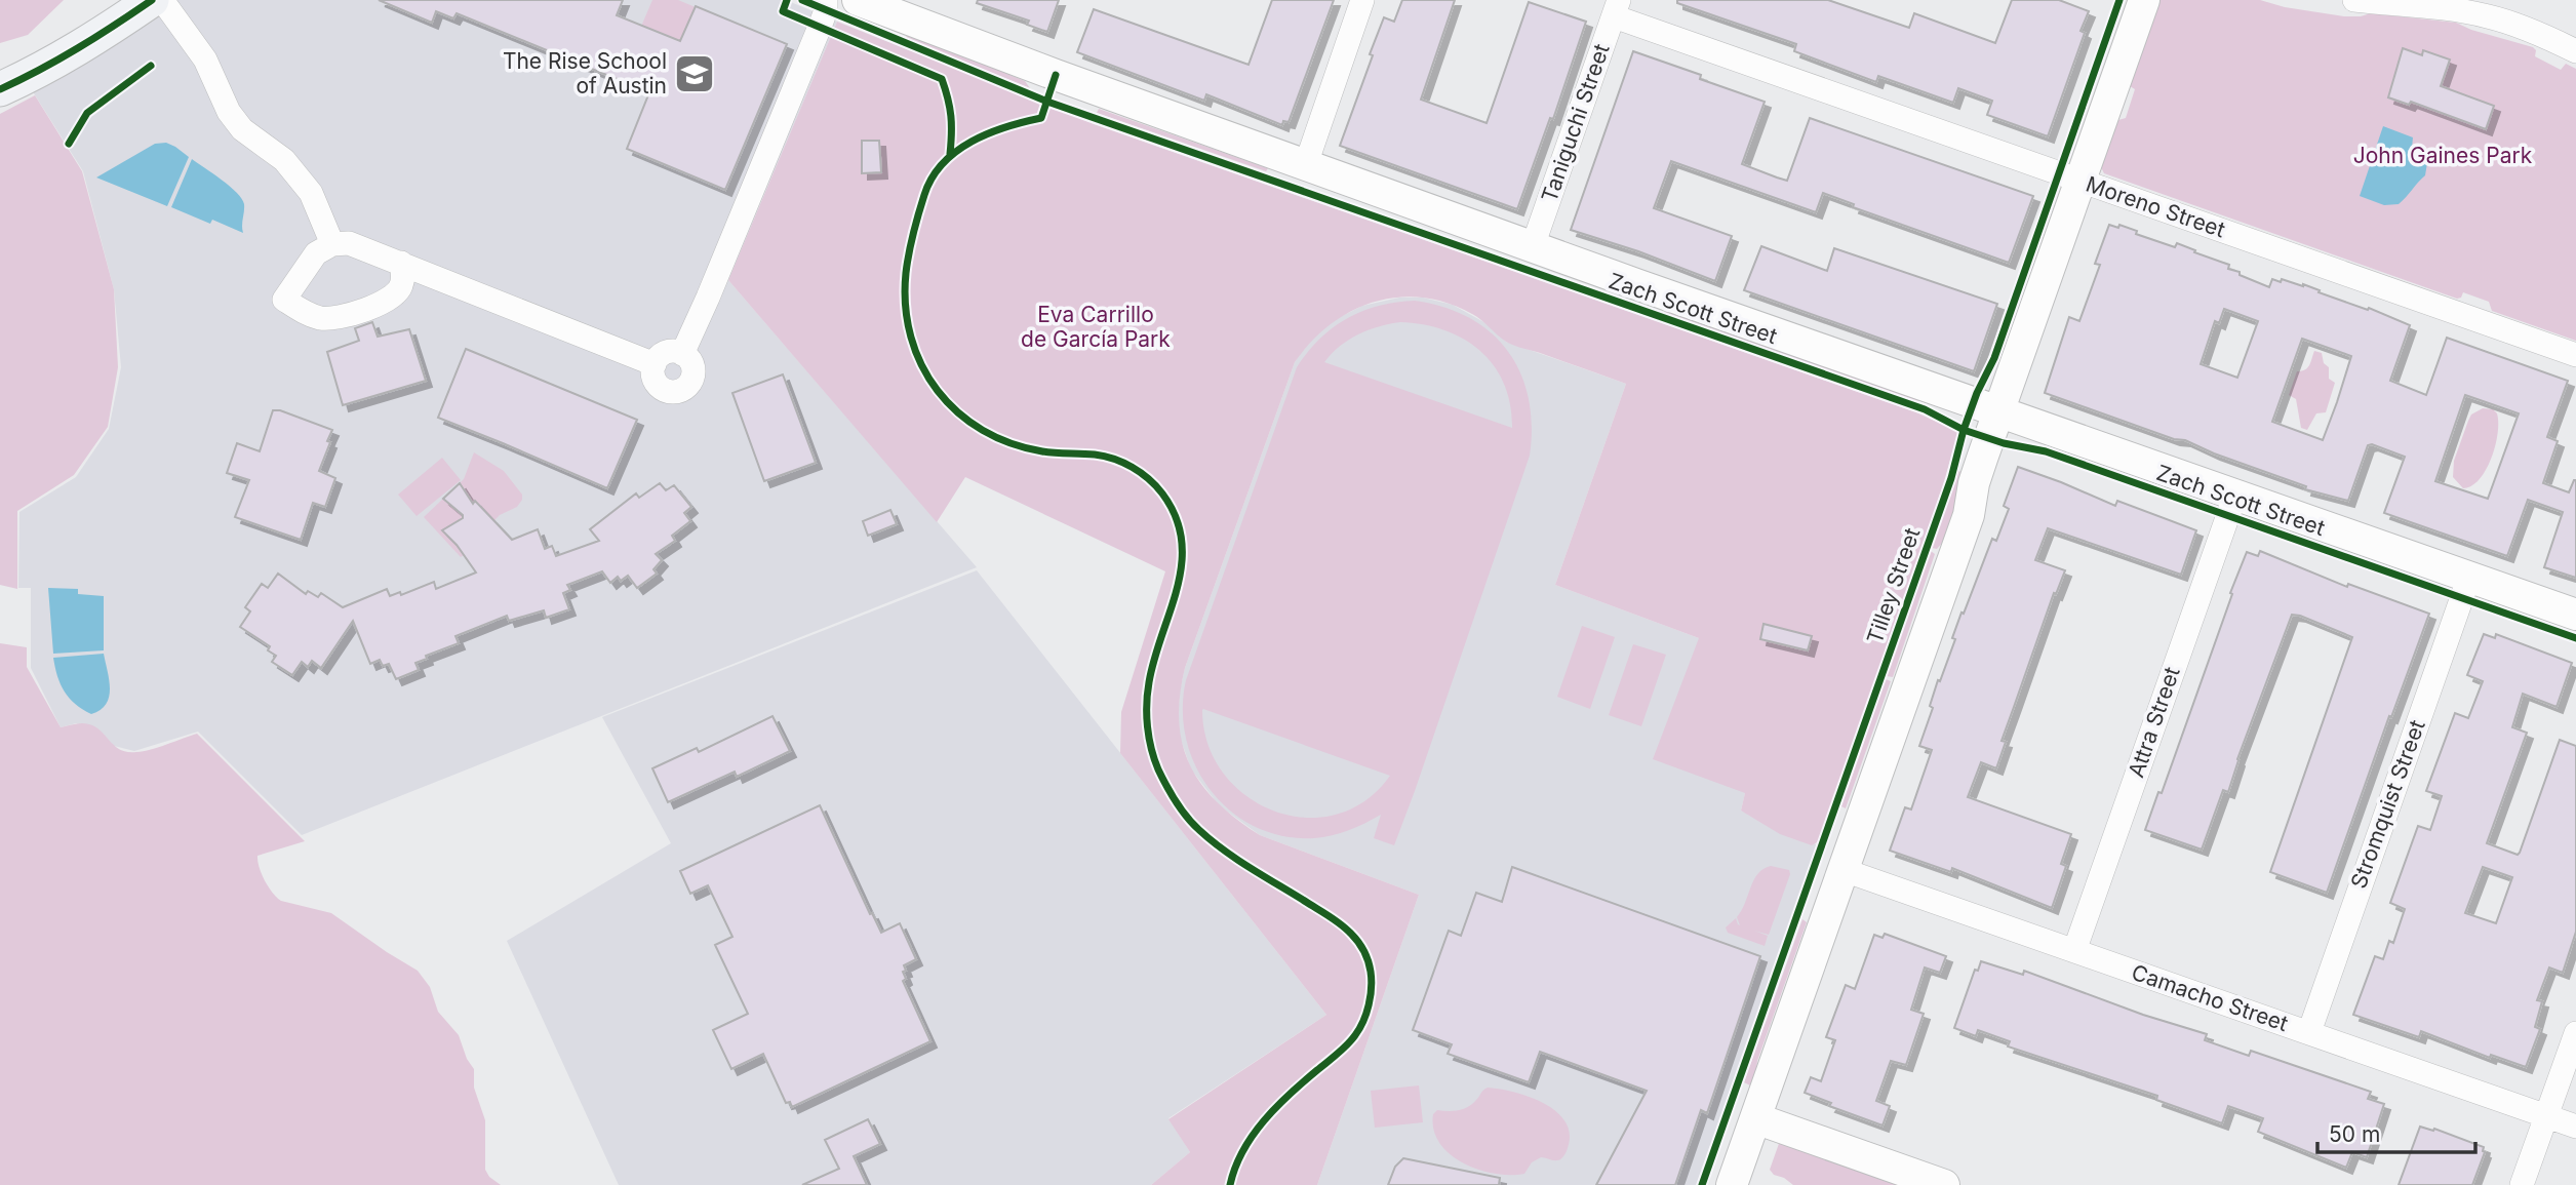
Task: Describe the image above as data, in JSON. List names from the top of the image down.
{
  "streets": {
    "street": [
      "Taniguchi Street",
      "Moreno Street",
      "Zach Scott Street",
      "Attra Street",
      "Stromquist Street",
      "Camacho Street"
    ],
    "cycle path": ["Tilley Street"]
  },
  "crossings": [
    ["Taniguchi Street", "Moreno Street"],
    ["Taniguchi Street", "Zach Scott Street"],
    ["Zach Scott Street", "Attra Street"],
    ["Zach Scott Street", "Stromquist Street"],
    ["Attra Street", "Camacho Street"],
    ["Stromquist Street", "Camacho Street"]
  ],
  "parks": ["John Gaines Park", "Eva Carrillo de García Park"],
  "places": {
    "school or university": ["The Rise School of Austin"]
  },
  "scale_bar": "50 m"
}
